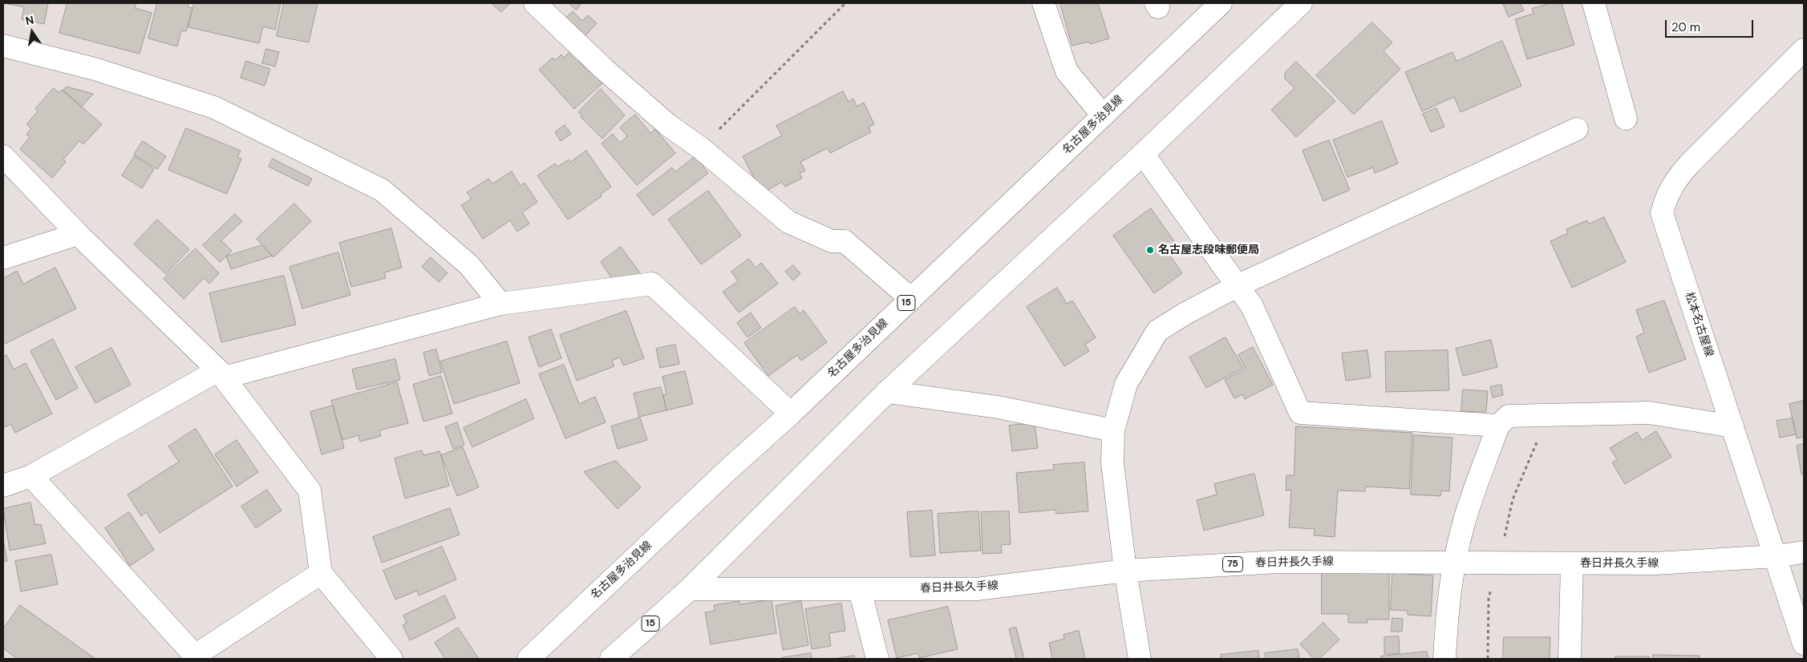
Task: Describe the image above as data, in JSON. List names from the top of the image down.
{
  "streets": {
    "street": [
      "名古屋多治見線",
      "15",
      "松本名古屋線",
      "春日井長久手線",
      "75"
    ]
  },
  "crossings": [
    ["15", "春日井長久手線"],
    ["松本名古屋線", "春日井長久手線"]
  ],
  "places": ["名古屋志段味郵便局"],
  "scale_bar": "20 m",
  "north": "top"
}
